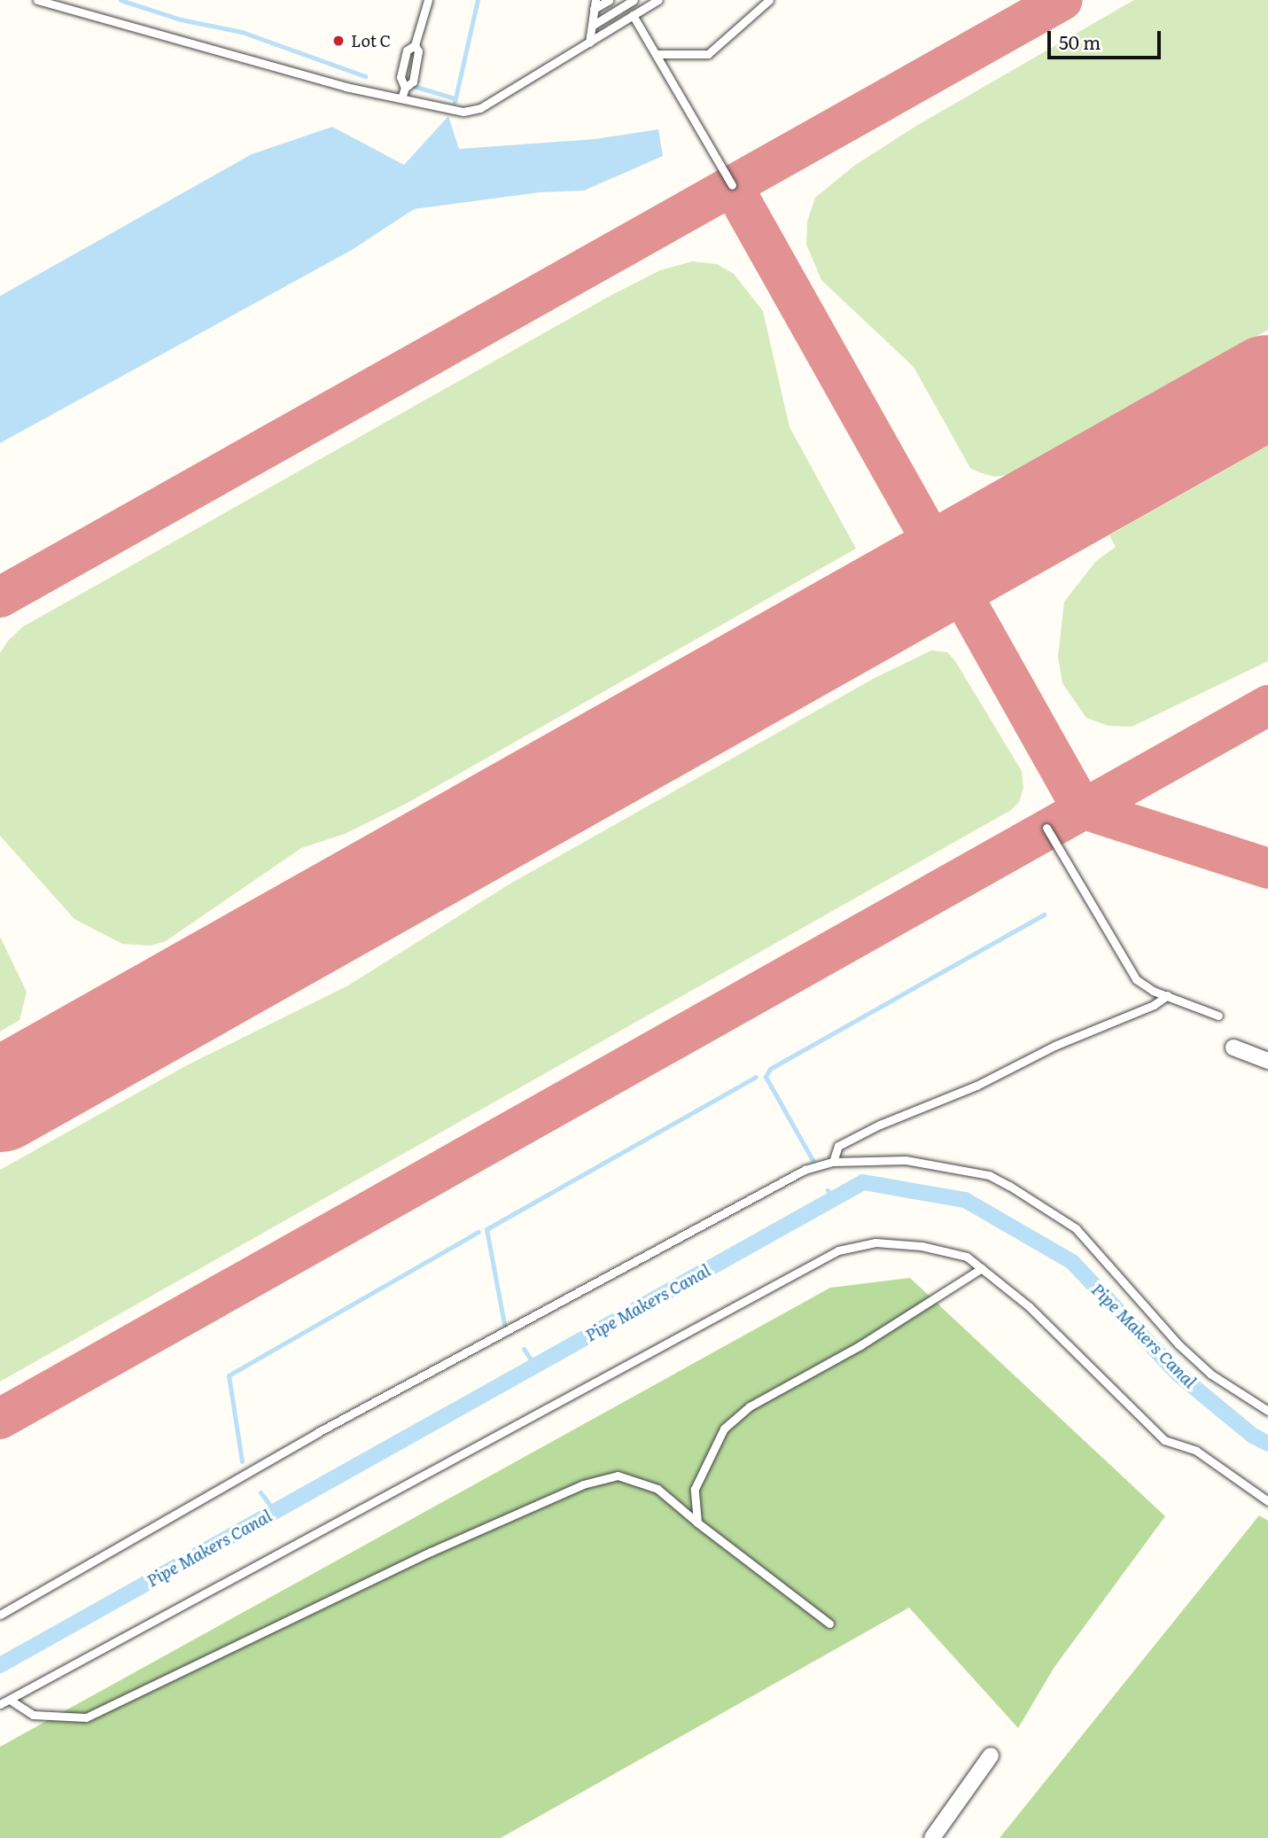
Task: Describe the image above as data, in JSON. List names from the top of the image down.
{
  "water": ["Pipe Makers Canal"],
  "places": ["Lot C"],
  "scale_bar": "50 m"
}
